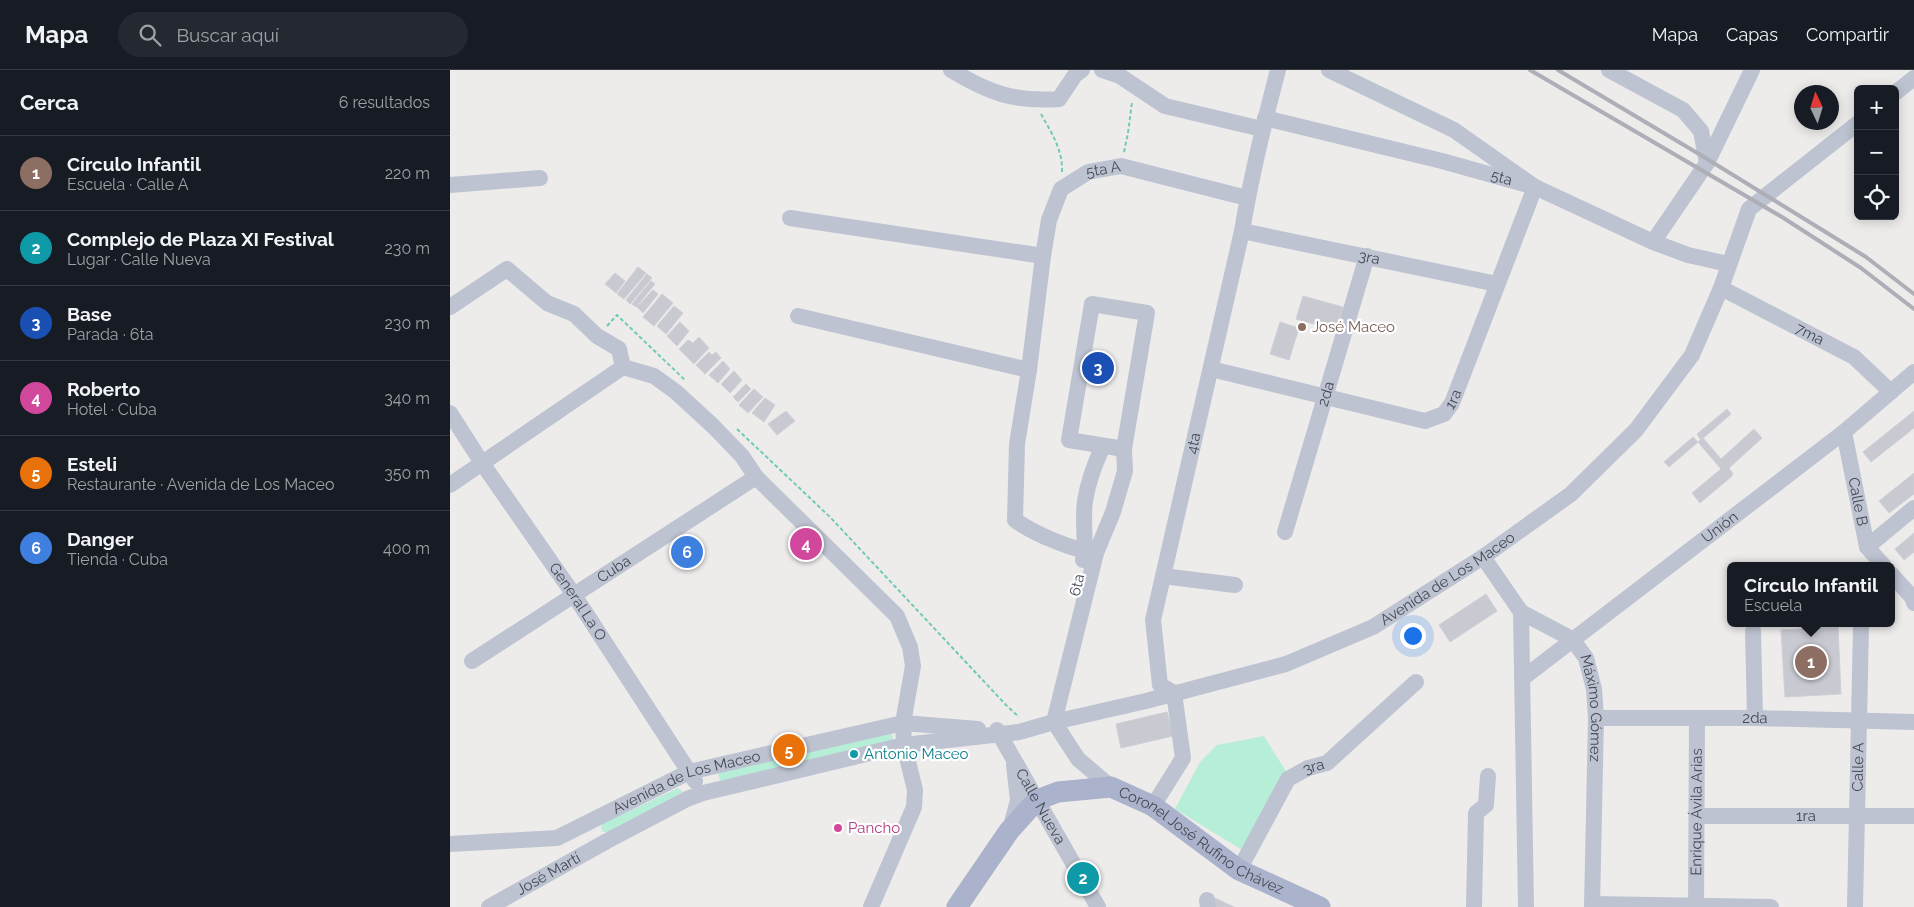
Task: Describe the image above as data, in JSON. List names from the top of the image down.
{
  "streets": {
    "main road": ["Coronel José Rufino Chávez"],
    "street": [
      "5ta A",
      "5ta",
      "3ra",
      "7ma",
      "2da",
      "1ra",
      "4ta",
      "Calle B",
      "Unión",
      "Cuba",
      "Avenida de Los Maceo",
      "6ta",
      "General La O",
      "Máximo Gómez",
      "Calle A",
      "Calle Nueva",
      "Enrique Ávila Arias",
      "José Martí"
    ]
  },
  "crossings": [
    ["5ta A", "4ta"],
    ["5ta", "1ra"],
    ["5ta", "4ta"],
    ["5ta", "Avenida de Los Maceo"],
    ["3ra", "2da"],
    ["3ra", "1ra"],
    ["3ra", "4ta"],
    ["3ra", "Coronel José Rufino Chávez"],
    ["7ma", "Unión"],
    ["7ma", "Avenida de Los Maceo"],
    ["2da", "1ra"],
    ["2da", "Máximo Gómez"],
    ["2da", "Calle A"],
    ["2da", "Enrique Ávila Arias"],
    ["1ra", "4ta"],
    ["1ra", "Calle A"],
    ["1ra", "Enrique Ávila Arias"],
    ["4ta", "Avenida de Los Maceo"],
    ["Calle B", "Unión"],
    ["Unión", "Máximo Gómez"],
    ["Cuba", "General La O"],
    ["Avenida de Los Maceo", "6ta"],
    ["Avenida de Los Maceo", "General La O"],
    ["Avenida de Los Maceo", "Máximo Gómez"],
    ["Avenida de Los Maceo", "Calle Nueva"],
    ["Avenida de Los Maceo", "José Martí"],
    ["Calle Nueva", "Coronel José Rufino Chávez"]
  ],
  "places": ["José Maceo", "Antonio Maceo", "Pancho"],
  "north": "top",
  "page": {
    "header": "Mapa",
    "search": "Buscar aquí",
    "nav": ["Mapa", "Capas", "Compartir"],
    "heading": ["Cerca", "6 resultados"],
    "map_buttons": ["+", "−"],
    "list": [
      {
        "mark": "1",
        "name": "Círculo Infantil",
        "note": "Escuela · Calle A",
        "value": "220 m"
      },
      {
        "mark": "2",
        "name": "Complejo de Plaza XI Festival",
        "note": "Lugar · Calle Nueva",
        "value": "230 m"
      },
      {
        "mark": "3",
        "name": "Base",
        "note": "Parada · 6ta",
        "value": "230 m"
      },
      {
        "mark": "4",
        "name": "Roberto",
        "note": "Hotel · Cuba",
        "value": "340 m"
      },
      {
        "mark": "5",
        "name": "Esteli",
        "note": "Restaurante · Avenida de Los Maceo",
        "value": "350 m"
      },
      {
        "mark": "6",
        "name": "Danger",
        "note": "Tienda · Cuba",
        "value": "400 m"
      }
    ],
    "pins": [
      "3",
      "4",
      "6",
      "1",
      "5",
      "2"
    ],
    "popup": ["Círculo Infantil", "Escuela"]
  }
}
